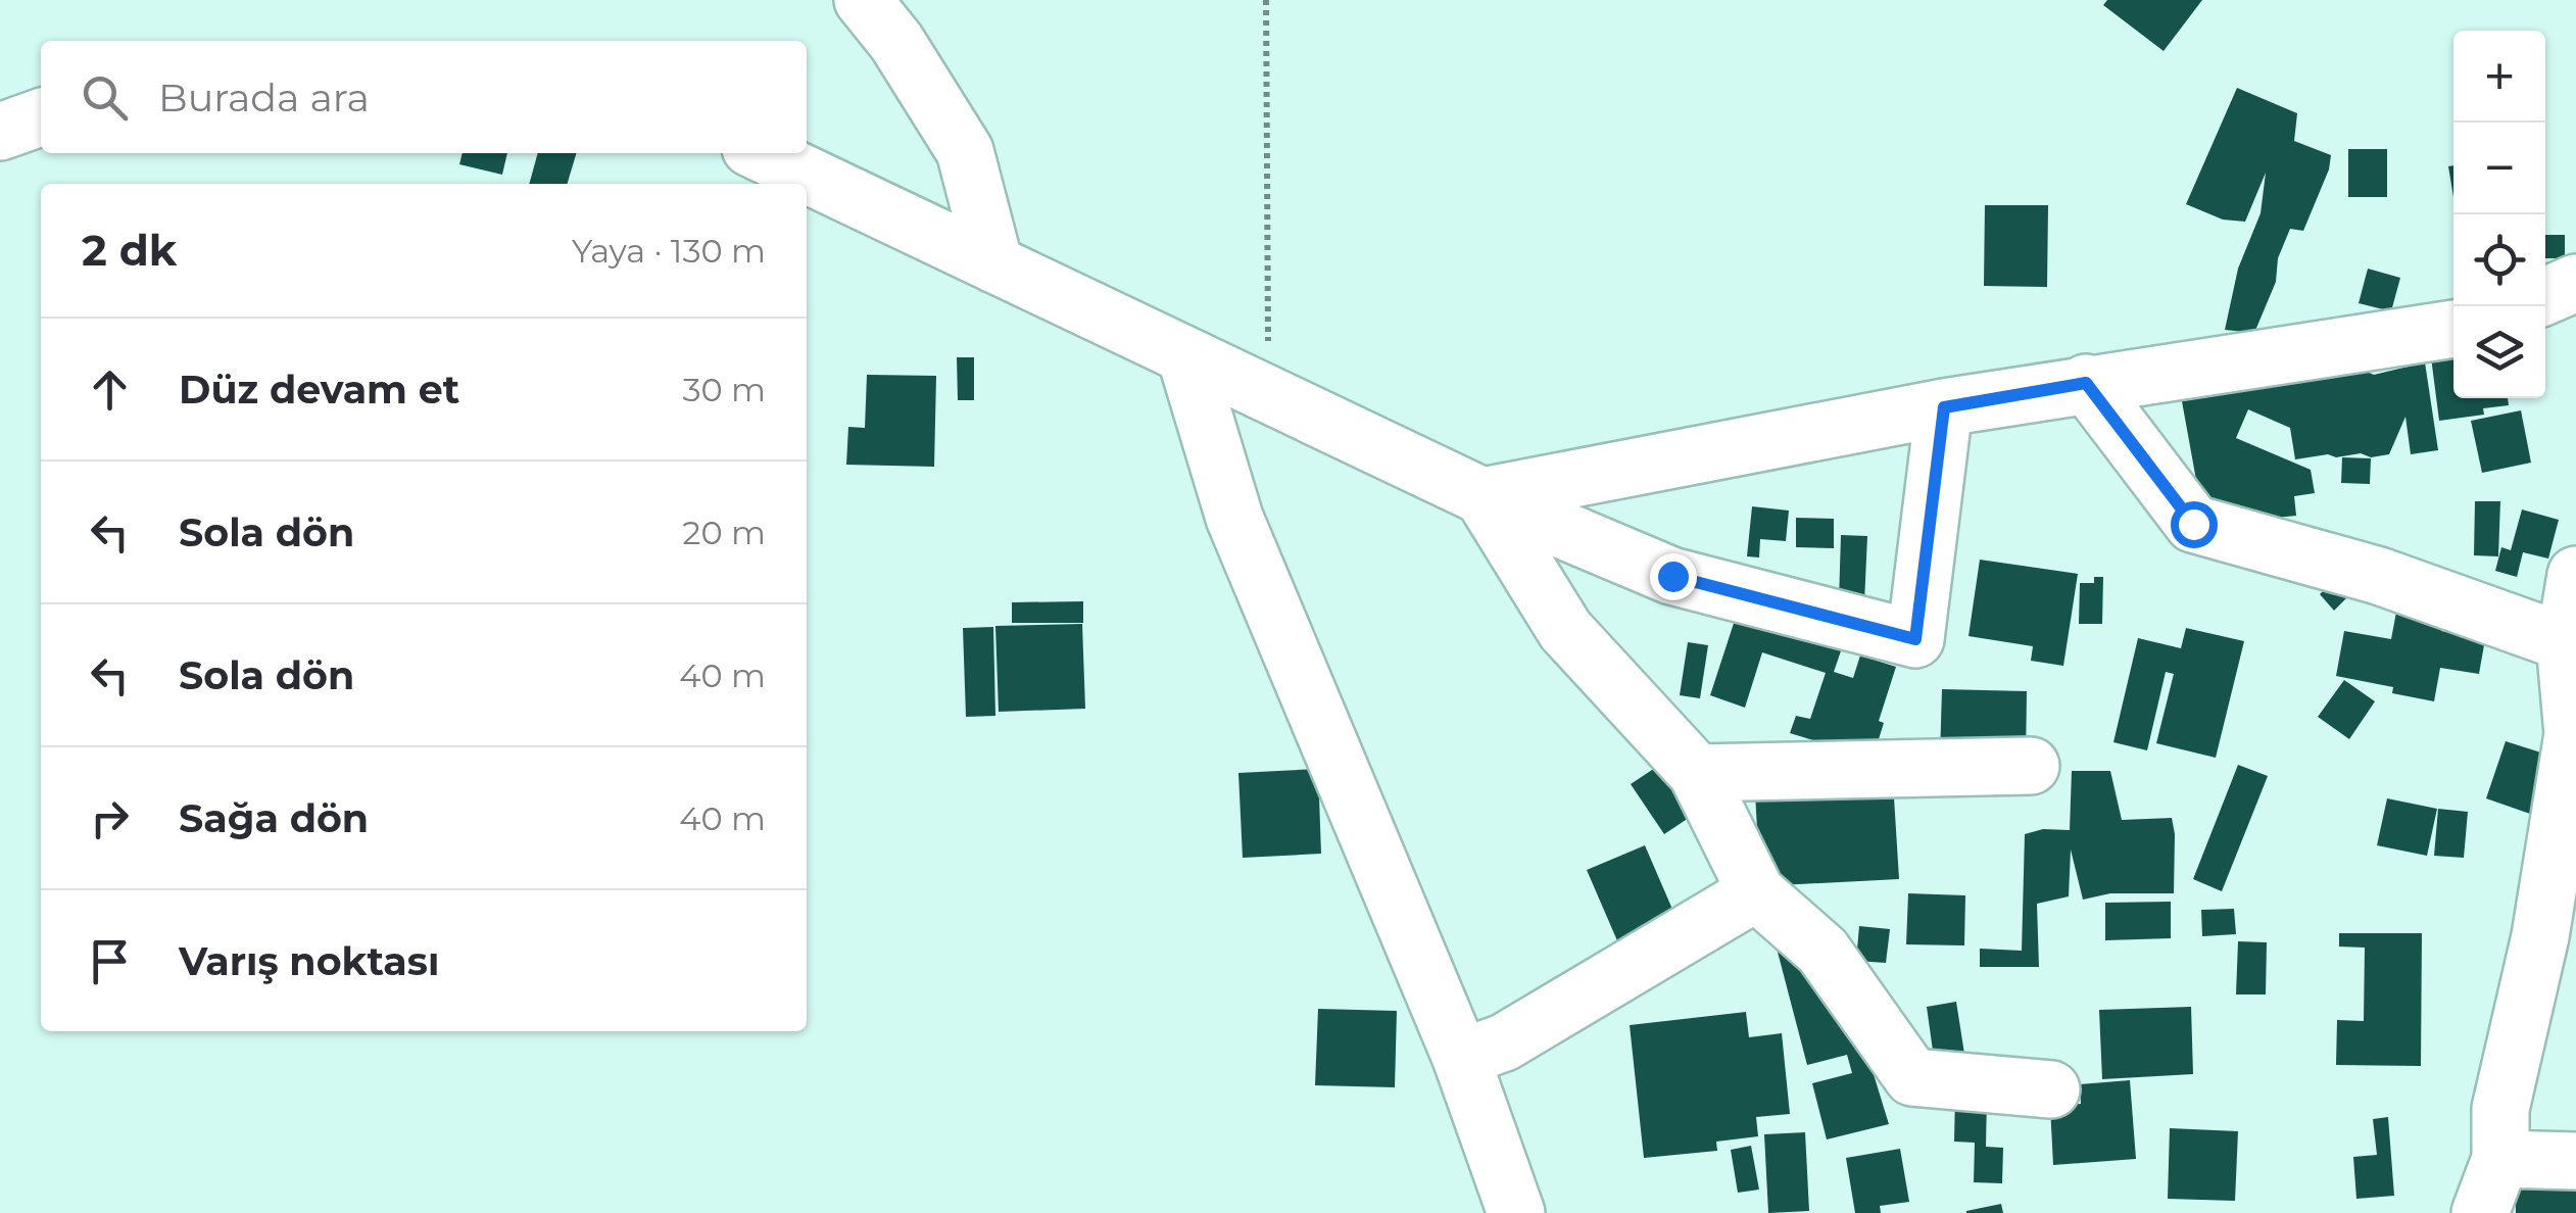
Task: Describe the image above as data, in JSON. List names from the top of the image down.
{
  "page": {
    "map_buttons": ["+", "−"],
    "search": "Burada ara",
    "heading": ["2 dk", "Yaya · 130 m"],
    "list": [
      ["Düz devam et", "30 m"],
      ["Sola dön", "20 m"],
      ["Sola dön", "40 m"],
      ["Sağa dön", "40 m"],
      "Varış noktası"
    ]
  }
}
